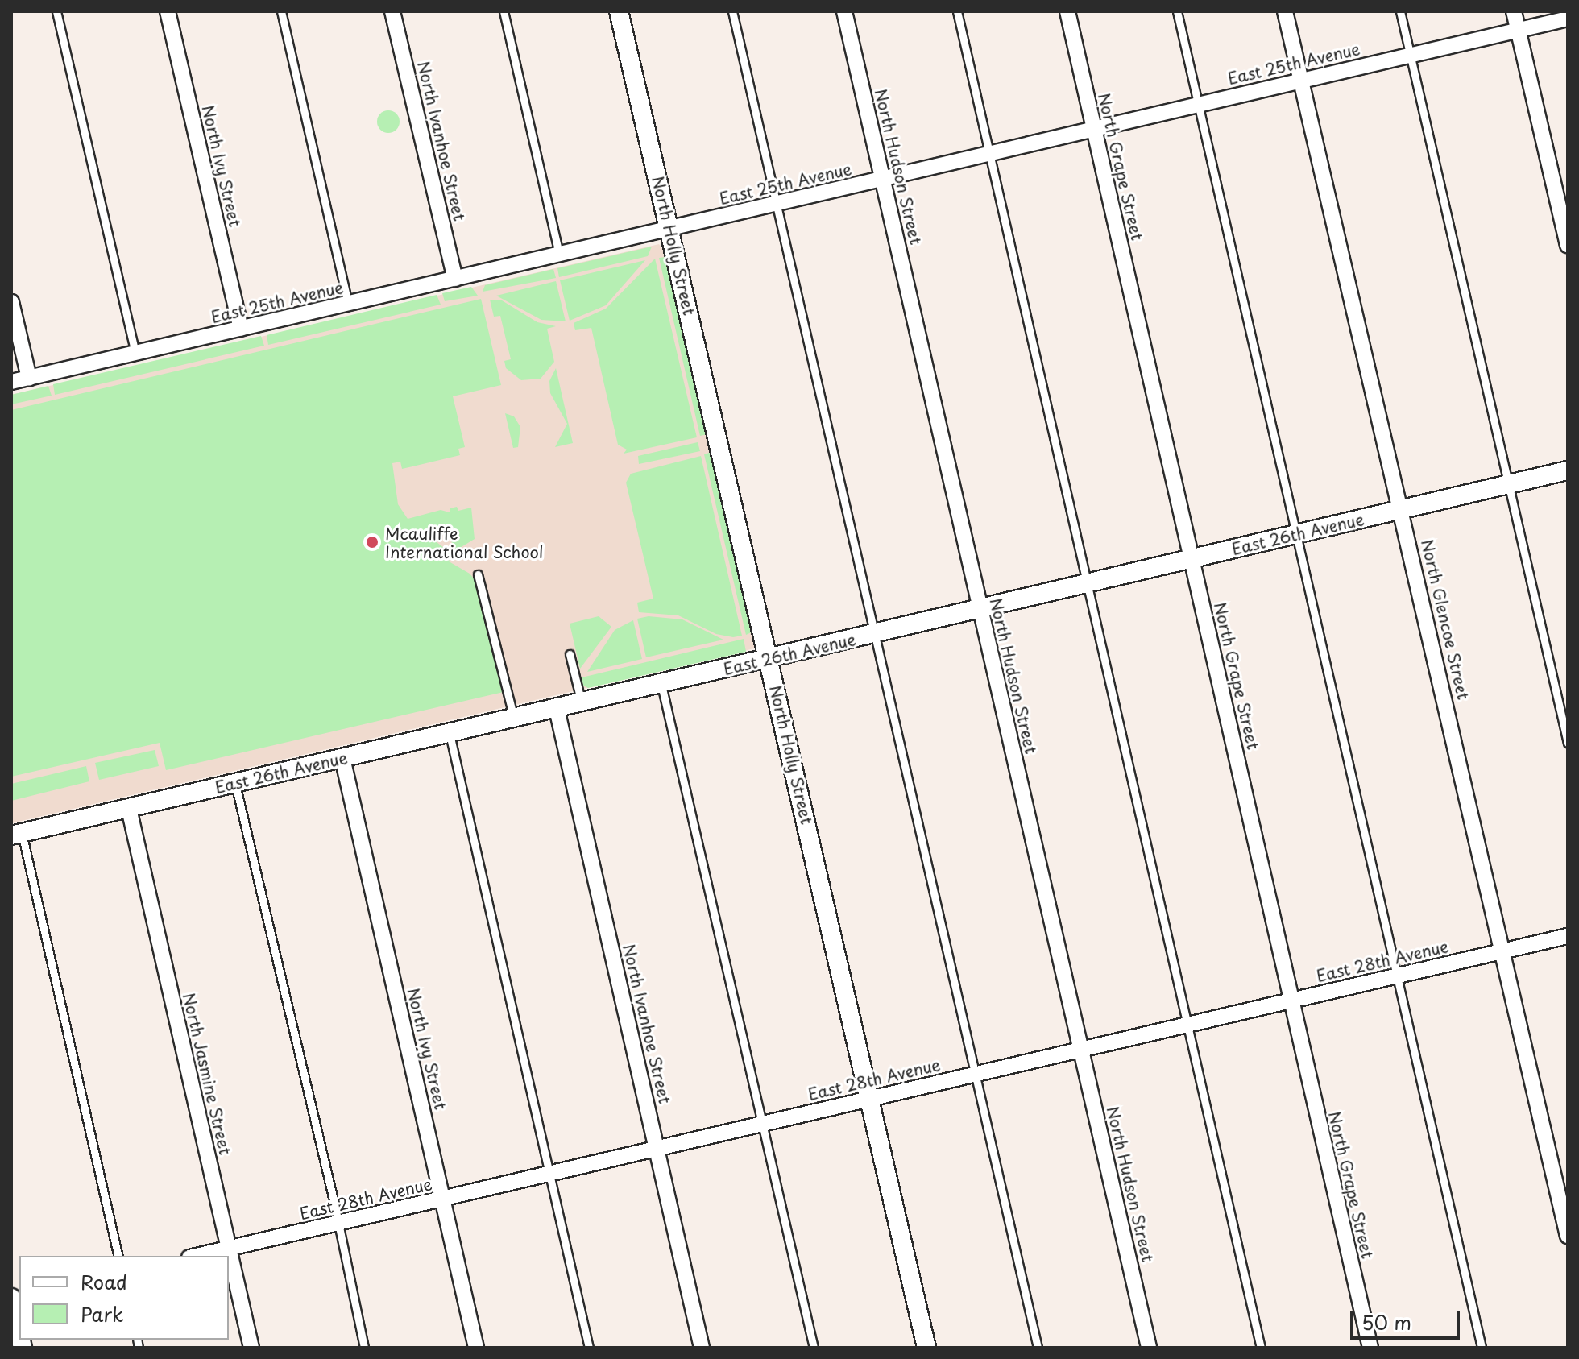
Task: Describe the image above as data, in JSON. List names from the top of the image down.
{
  "streets": {
    "street": [
      "East 25th Avenue",
      "North Ivanhoe Street",
      "North Ivy Street",
      "North Hudson Street",
      "North Grape Street",
      "North Holly Street",
      "East 26th Avenue",
      "North Glencoe Street",
      "East 28th Avenue",
      "North Jasmine Street"
    ]
  },
  "crossings": [
    ["East 25th Avenue", "North Ivanhoe Street"],
    ["East 25th Avenue", "North Ivy Street"],
    ["East 25th Avenue", "North Hudson Street"],
    ["East 25th Avenue", "North Grape Street"],
    ["East 25th Avenue", "North Holly Street"],
    ["East 25th Avenue", "North Glencoe Street"],
    ["North Ivanhoe Street", "East 26th Avenue"],
    ["North Ivanhoe Street", "East 28th Avenue"],
    ["North Ivy Street", "East 26th Avenue"],
    ["North Ivy Street", "East 28th Avenue"],
    ["North Hudson Street", "East 26th Avenue"],
    ["North Hudson Street", "East 28th Avenue"],
    ["North Grape Street", "East 26th Avenue"],
    ["North Grape Street", "East 28th Avenue"],
    ["North Holly Street", "East 26th Avenue"],
    ["North Holly Street", "East 28th Avenue"],
    ["East 26th Avenue", "North Glencoe Street"],
    ["East 26th Avenue", "North Jasmine Street"],
    ["North Glencoe Street", "East 28th Avenue"],
    ["East 28th Avenue", "North Jasmine Street"]
  ],
  "places": ["Mcauliffe International School"],
  "legend": ["Road", "Park"],
  "scale_bar": "50 m"
}
